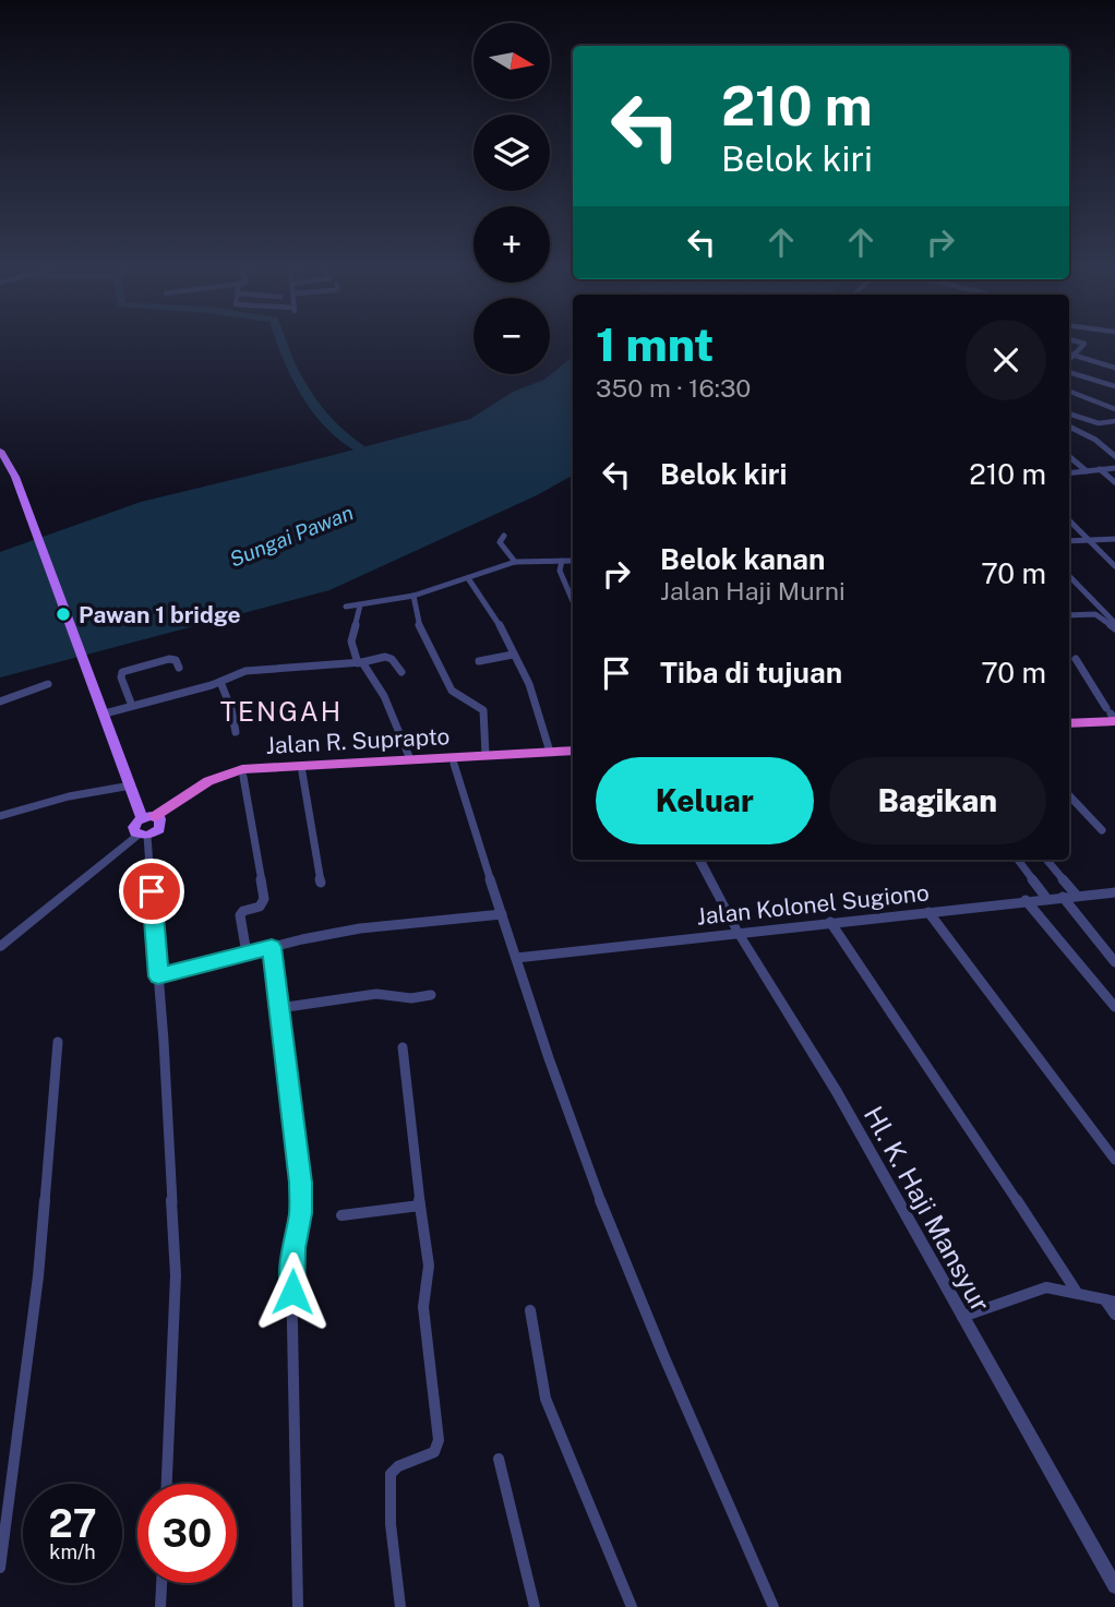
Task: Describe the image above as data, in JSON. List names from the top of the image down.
{
  "streets": {
    "highway": ["Jalan R. Suprapto"],
    "street": ["Jalan Kolonel Sugiono", "Hl. K. Haji Mansyur"]
  },
  "crossings": [
    ["Jalan Kolonel Sugiono", "Hl. K. Haji Mansyur"]
  ],
  "districts": ["TENGAH"],
  "water": ["Sungai Pawan"],
  "places": ["Pawan 1 bridge"],
  "north": "right",
  "page": {
    "map_buttons": ["+", "−"],
    "turn": ["210 m", "Belok kiri"],
    "heading": ["1 mnt", "350 m · 16:30"],
    "list": [
      {
        "name": "Belok kiri",
        "value": "210 m"
      },
      {
        "name": "Belok kanan",
        "note": "Jalan Haji Murni",
        "value": "70 m"
      },
      {
        "name": "Tiba di tujuan",
        "value": "70 m"
      }
    ],
    "buttons": ["Keluar", "Bagikan"],
    "speed": "27 km/h",
    "limit": "30"
  }
}
